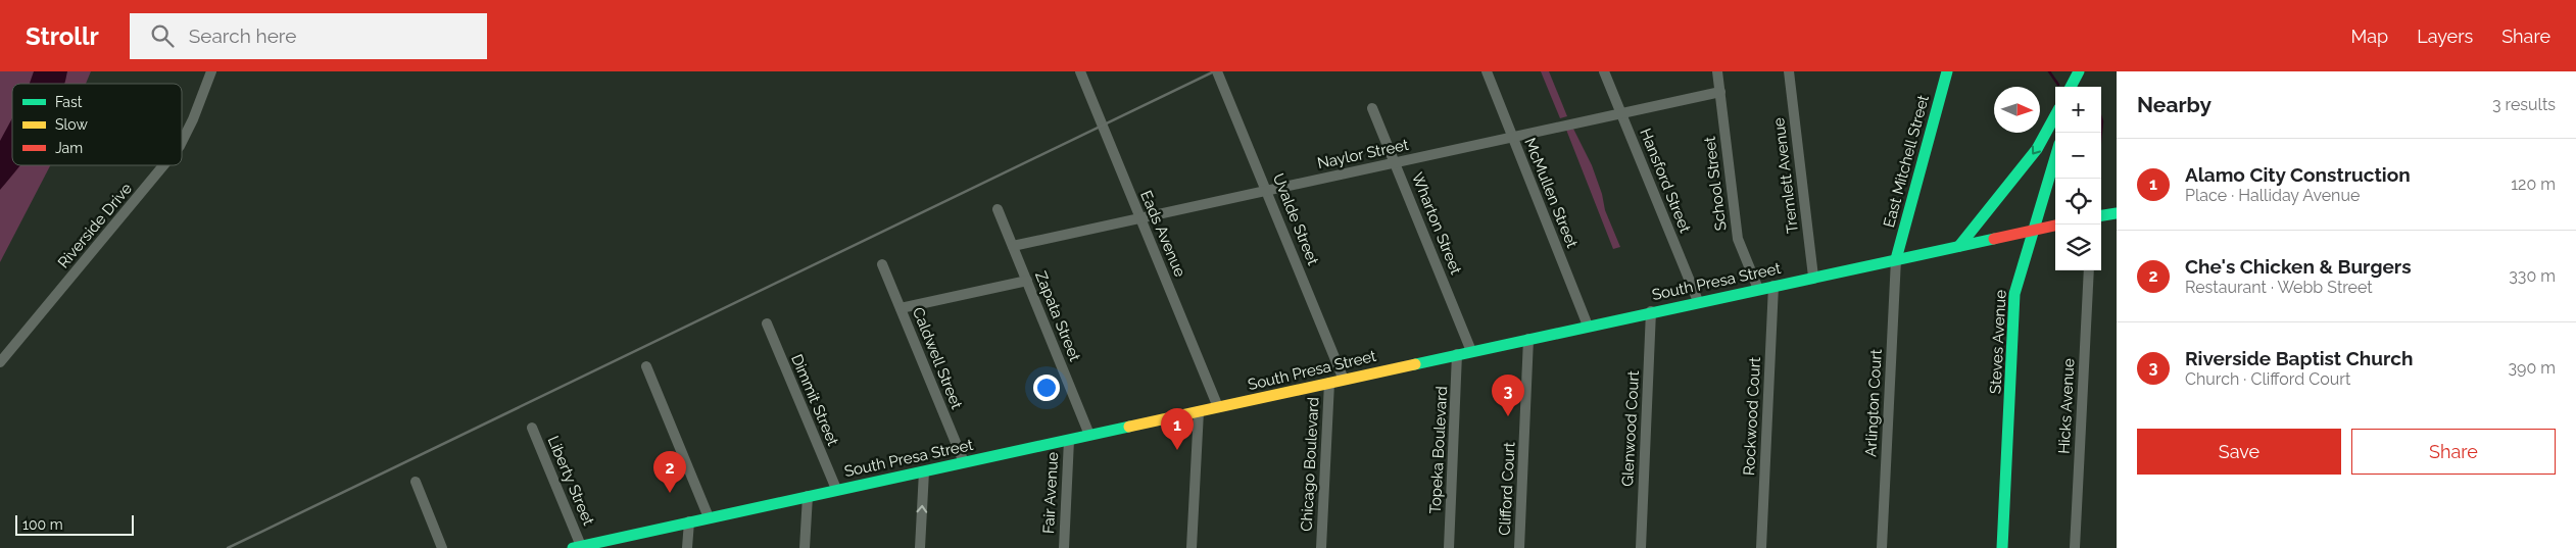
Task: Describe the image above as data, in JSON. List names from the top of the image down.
{
  "streets": {
    "main road": ["East Mitchell Street", "South Presa Street", "Steves Avenue"],
    "street": [
      "Naylor Street",
      "Tremlett Avenue",
      "Hansford Street",
      "School Street",
      "McMullen Street",
      "Uvalde Street",
      "Wharton Street",
      "Riverside Drive",
      "Eads Avenue",
      "Zapata Street",
      "Caldwell Street",
      "Dimmit Street",
      "Arlington Court",
      "Hicks Avenue",
      "Rockwood Court",
      "Glenwood Court",
      "Topeka Boulevard",
      "Chicago Boulevard",
      "Liberty Street",
      "Clifford Court",
      "Fair Avenue"
    ]
  },
  "crossings": [
    ["Naylor Street", "Hansford Street"],
    ["Naylor Street", "School Street"],
    ["Naylor Street", "McMullen Street"],
    ["Naylor Street", "Uvalde Street"],
    ["Naylor Street", "Wharton Street"],
    ["Naylor Street", "Eads Avenue"],
    ["Naylor Street", "Zapata Street"],
    ["East Mitchell Street", "South Presa Street"],
    ["East Mitchell Street", "Arlington Court"],
    ["Tremlett Avenue", "South Presa Street"],
    ["Hansford Street", "South Presa Street"],
    ["School Street", "South Presa Street"],
    ["McMullen Street", "South Presa Street"],
    ["Uvalde Street", "South Presa Street"],
    ["Wharton Street", "South Presa Street"],
    ["Eads Avenue", "South Presa Street"],
    ["South Presa Street", "Zapata Street"],
    ["South Presa Street", "Steves Avenue"],
    ["South Presa Street", "Caldwell Street"],
    ["South Presa Street", "Dimmit Street"],
    ["South Presa Street", "Arlington Court"],
    ["South Presa Street", "Rockwood Court"],
    ["South Presa Street", "Glenwood Court"],
    ["South Presa Street", "Topeka Boulevard"],
    ["South Presa Street", "Chicago Boulevard"],
    ["South Presa Street", "Liberty Street"],
    ["South Presa Street", "Clifford Court"],
    ["South Presa Street", "Fair Avenue"]
  ],
  "legend": ["Fast", "Slow", "Jam"],
  "scale_bar": "100 m",
  "north": "right",
  "page": {
    "header": "Strollr",
    "search": "Search here",
    "nav": ["Map", "Layers", "Share"],
    "heading": ["Nearby", "3 results"],
    "map_buttons": ["+", "−"],
    "list": [
      {
        "mark": "1",
        "name": "Alamo City Construction",
        "note": "Place · Halliday Avenue",
        "value": "120 m"
      },
      {
        "mark": "2",
        "name": "Che's Chicken & Burgers",
        "note": "Restaurant · Webb Street",
        "value": "330 m"
      },
      {
        "mark": "3",
        "name": "Riverside Baptist Church",
        "note": "Church · Clifford Court",
        "value": "390 m"
      }
    ],
    "pins": ["3", "1", "2"],
    "buttons": ["Save", "Share"],
    "scale": "100 m"
  }
}
